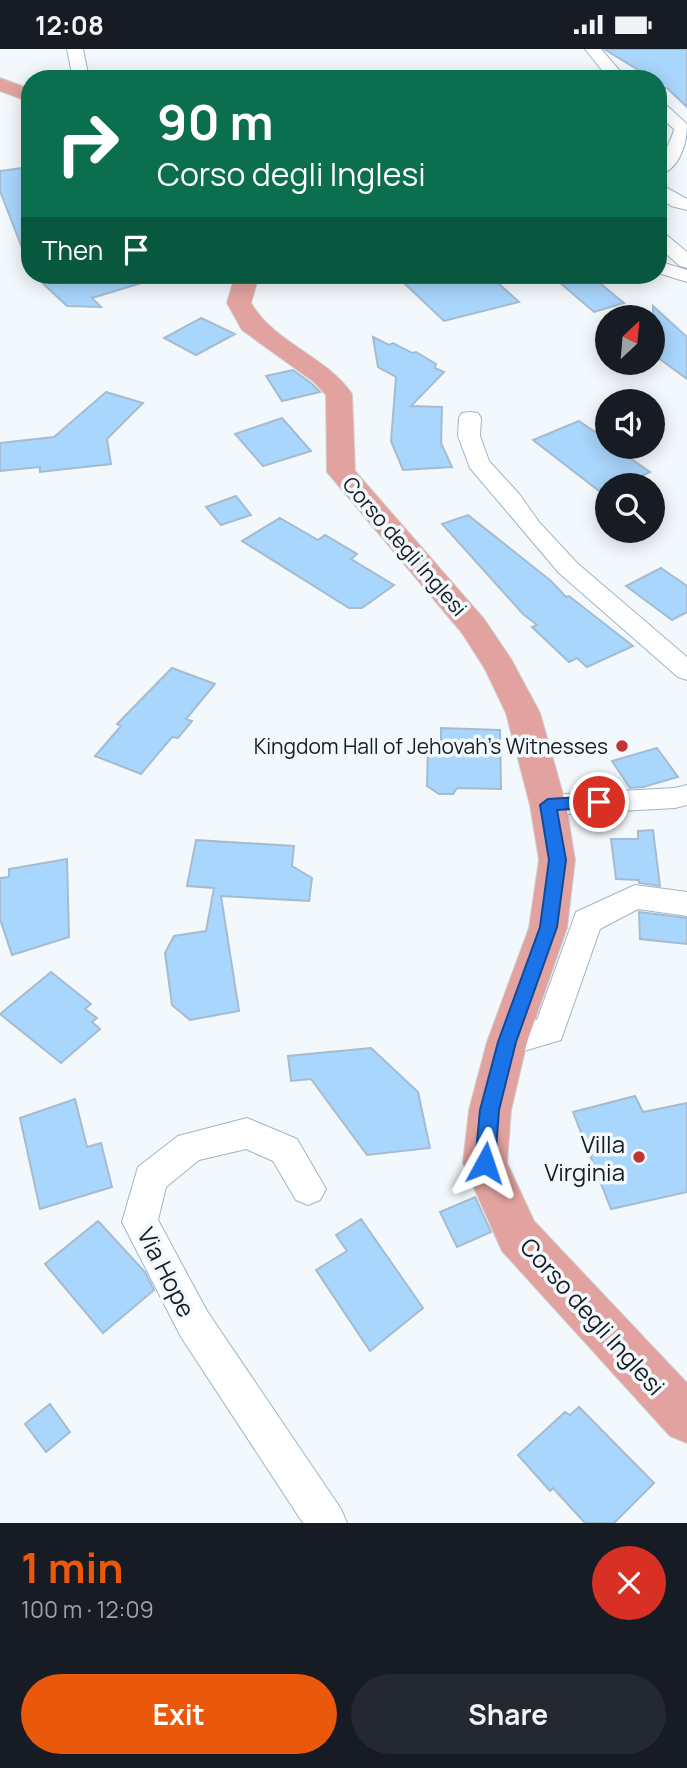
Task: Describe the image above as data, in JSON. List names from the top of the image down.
{
  "streets": {
    "main road": ["Corso degli Inglesi"],
    "street": ["Via Hope"]
  },
  "places": ["Kingdom Hall of Jehovah's Witnesses", "Villa Virginia"],
  "north": "top right",
  "page": {
    "status": "12:08",
    "turn": ["90 m", "Corso degli Inglesi"],
    "then": "Then",
    "heading": ["1 min", "100 m · 12:09"],
    "buttons": ["Exit", "Share"]
  }
}
